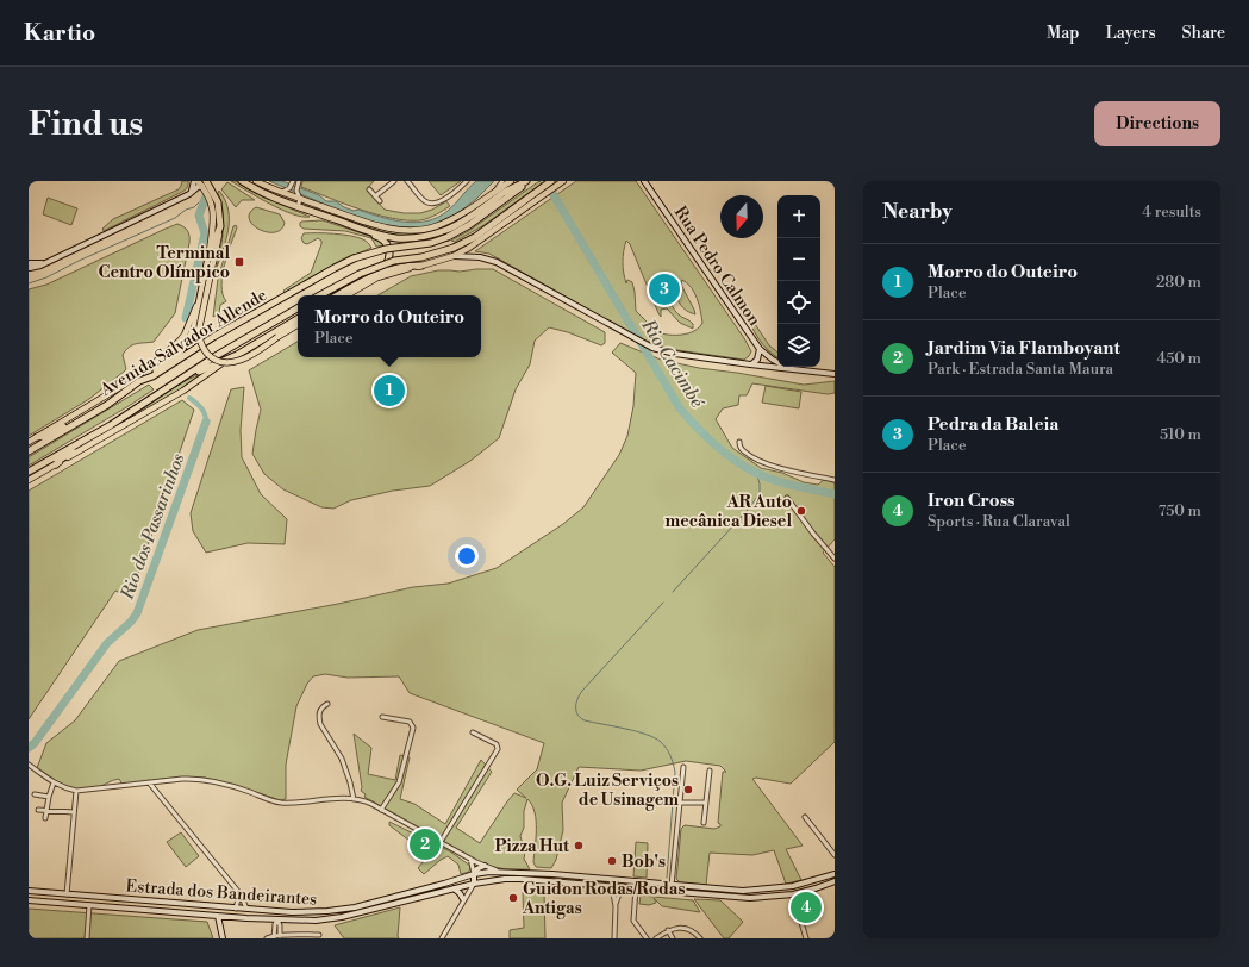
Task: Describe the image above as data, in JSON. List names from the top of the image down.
{
  "streets": {
    "highway": ["Avenida Salvador Allende"],
    "main road": ["Rua Pedro Calmon", "Estrada dos Bandeirantes"]
  },
  "water": ["Rio Cacimbé", "Rio dos Passarinhos"],
  "places": {
    "transit": ["Terminal Centro Olímpico"],
    "other": [
      "AR Auto mecânica Diesel",
      "O.G. Luiz Serviços de Usinagem",
      "Pizza Hut",
      "Bob's",
      "Guidon Rodas/Rodas Antigas"
    ]
  },
  "north": "bottom",
  "page": {
    "header": "Kartio",
    "nav": ["Map", "Layers", "Share"],
    "buttons": "Directions",
    "title": "Find us",
    "heading": ["Nearby", "4 results"],
    "map_buttons": ["+", "−"],
    "list": [
      {
        "mark": "1",
        "name": "Morro do Outeiro",
        "note": "Place",
        "value": "280 m"
      },
      {
        "mark": "2",
        "name": "Jardim Via Flamboyant",
        "note": "Park · Estrada Santa Maura",
        "value": "450 m"
      },
      {
        "mark": "3",
        "name": "Pedra da Baleia",
        "note": "Place",
        "value": "510 m"
      },
      {
        "mark": "4",
        "name": "Iron Cross",
        "note": "Sports · Rua Claraval",
        "value": "750 m"
      }
    ],
    "pins": [
      "3",
      "1",
      "2",
      "4"
    ],
    "popup": ["Morro do Outeiro", "Place"]
  }
}
